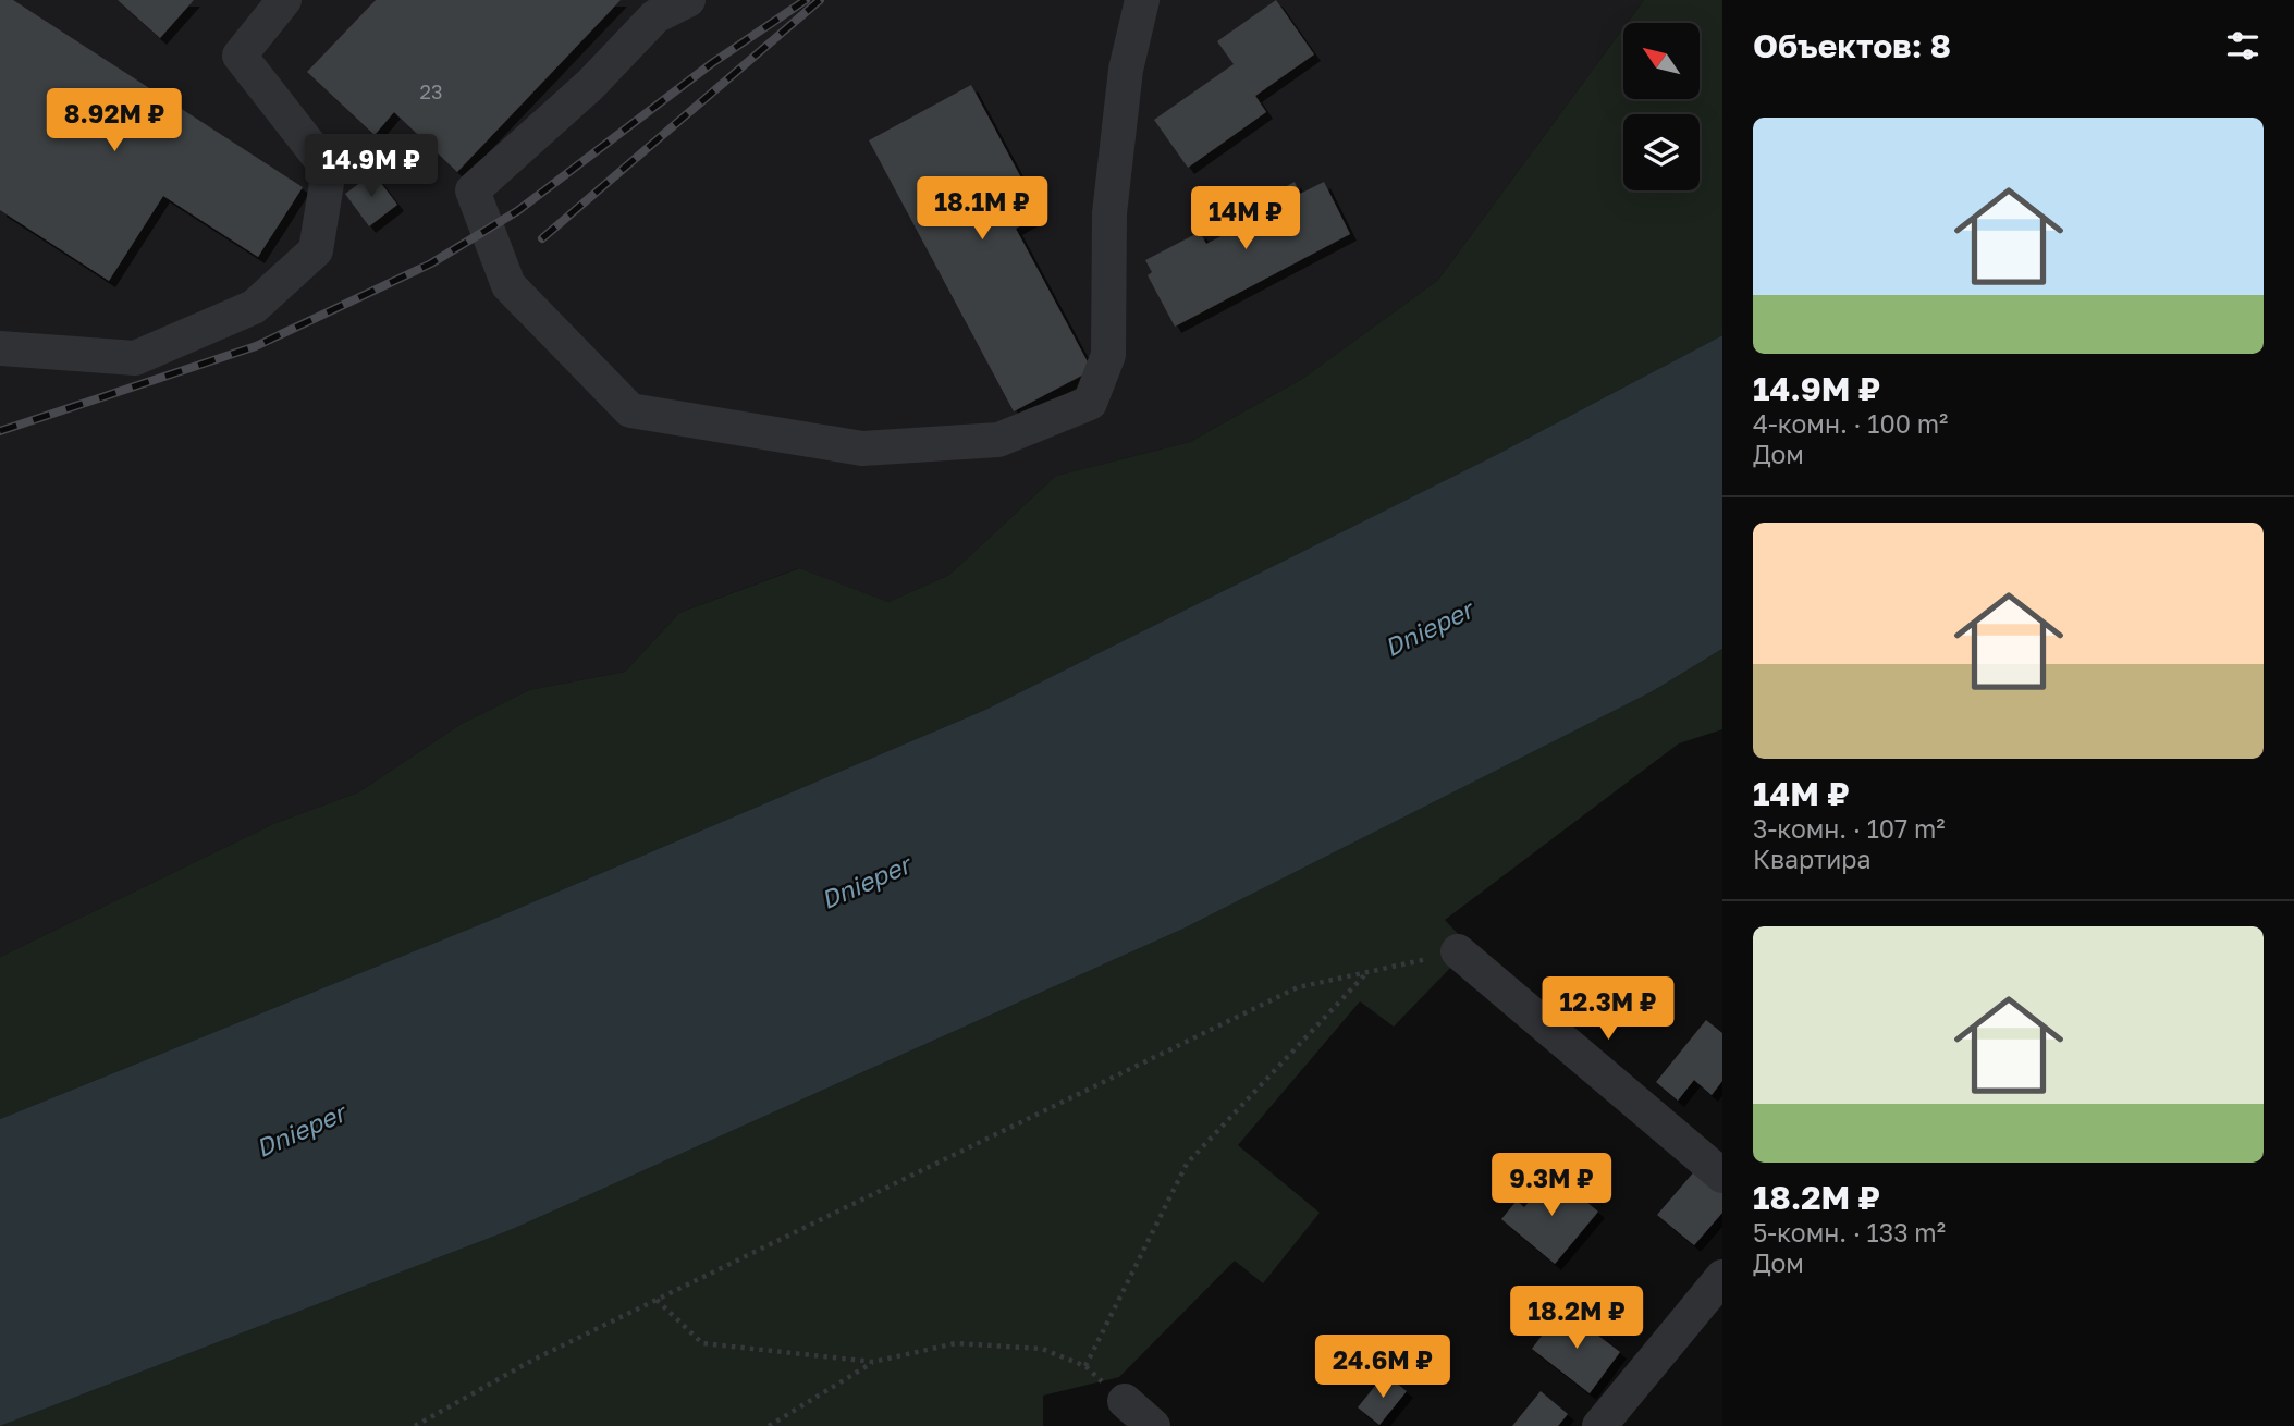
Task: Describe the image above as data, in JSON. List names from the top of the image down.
{
  "water": ["Dnieper"],
  "house_numbers": ["23"],
  "north": "top left",
  "page": {
    "heading": "Объектов: 8",
    "price": [
      "8.92M ₽",
      "14.9M ₽",
      "18.1M ₽",
      "14M ₽",
      "12.3M ₽",
      "9.3M ₽",
      "18.2M ₽",
      "24.6M ₽"
    ],
    "list": [
      {
        "name": "14.9M ₽",
        "note": "4-комн. · 100 m² · Дом"
      },
      {
        "name": "14M ₽",
        "note": "3-комн. · 107 m² · Квартира"
      },
      {
        "name": "18.2M ₽",
        "note": "5-комн. · 133 m² · Дом"
      }
    ]
  }
}
